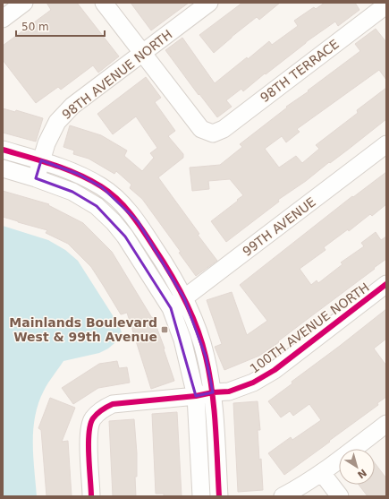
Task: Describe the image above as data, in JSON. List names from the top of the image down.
{
  "streets": {
    "street": [
      "98TH TERRACE",
      "98TH AVENUE NORTH",
      "99TH AVENUE",
      "100TH AVENUE NORTH"
    ]
  },
  "crossings": [
    ["98TH TERRACE", "98TH AVENUE NORTH"]
  ],
  "places": {
    "transit": ["Mainlands Boulevard West & 99th Avenue"]
  },
  "scale_bar": "50 m",
  "north": "bottom right"
}
